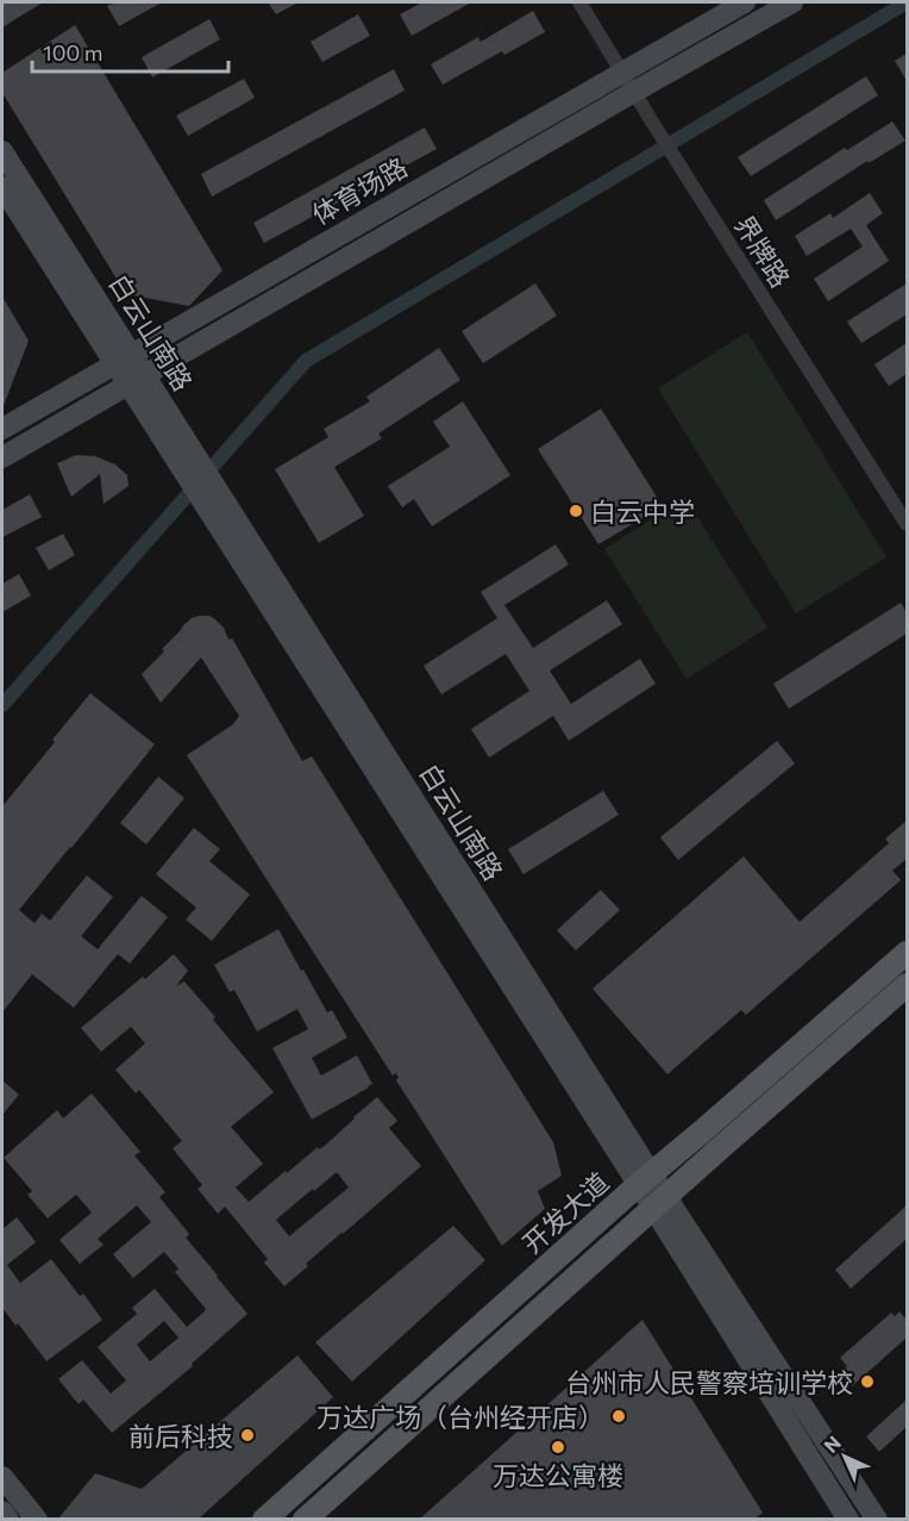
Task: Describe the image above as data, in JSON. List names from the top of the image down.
{
  "streets": {
    "main road": ["体育场路", "白云山南路", "开发大道"],
    "street": ["界牌路"]
  },
  "crossings": [
    ["体育场路", "界牌路"],
    ["体育场路", "白云山南路"],
    ["白云山南路", "开发大道"]
  ],
  "places": [
    "白云中学",
    "台州市人民警察培训学校",
    "万达广场（台州经开店）",
    "前后科技",
    "万达公寓楼"
  ],
  "scale_bar": "100 m",
  "north": "top left"
}
